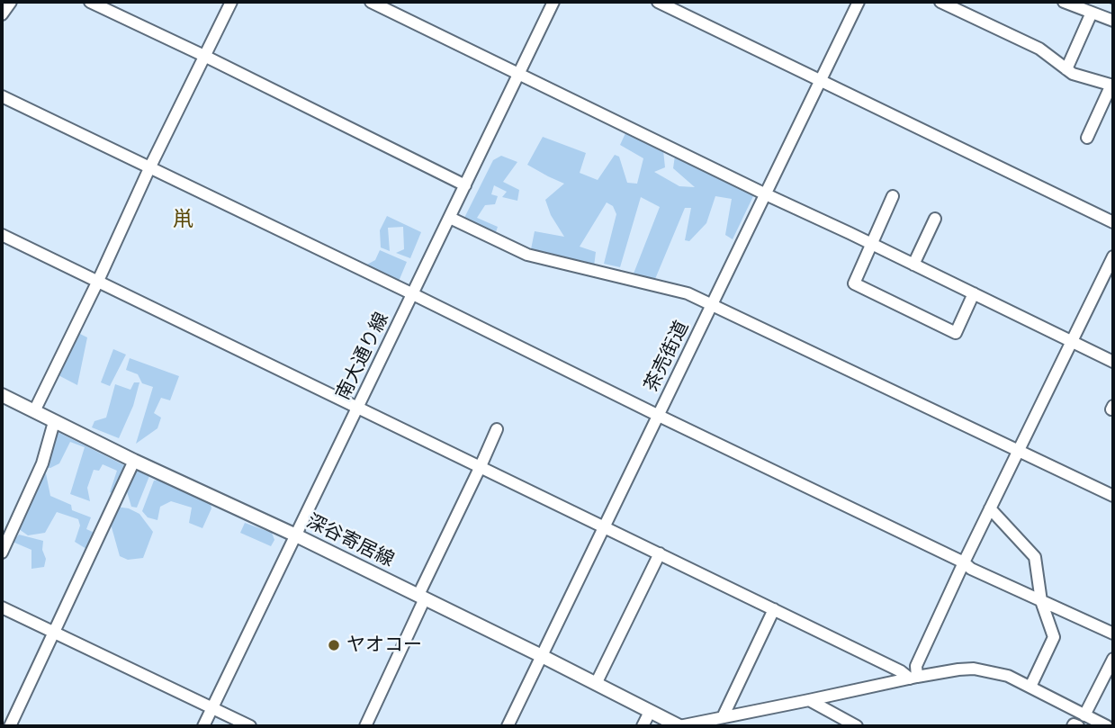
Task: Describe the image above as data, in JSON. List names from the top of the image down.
{
  "streets": {
    "main road": ["深谷寄居線"],
    "street": ["南大通り線", "茶売街道"]
  },
  "crossings": [
    ["南大通り線", "深谷寄居線"],
    ["茶売街道", "深谷寄居線"]
  ],
  "districts": ["鼡"],
  "places": ["ヤオコー"]
}
